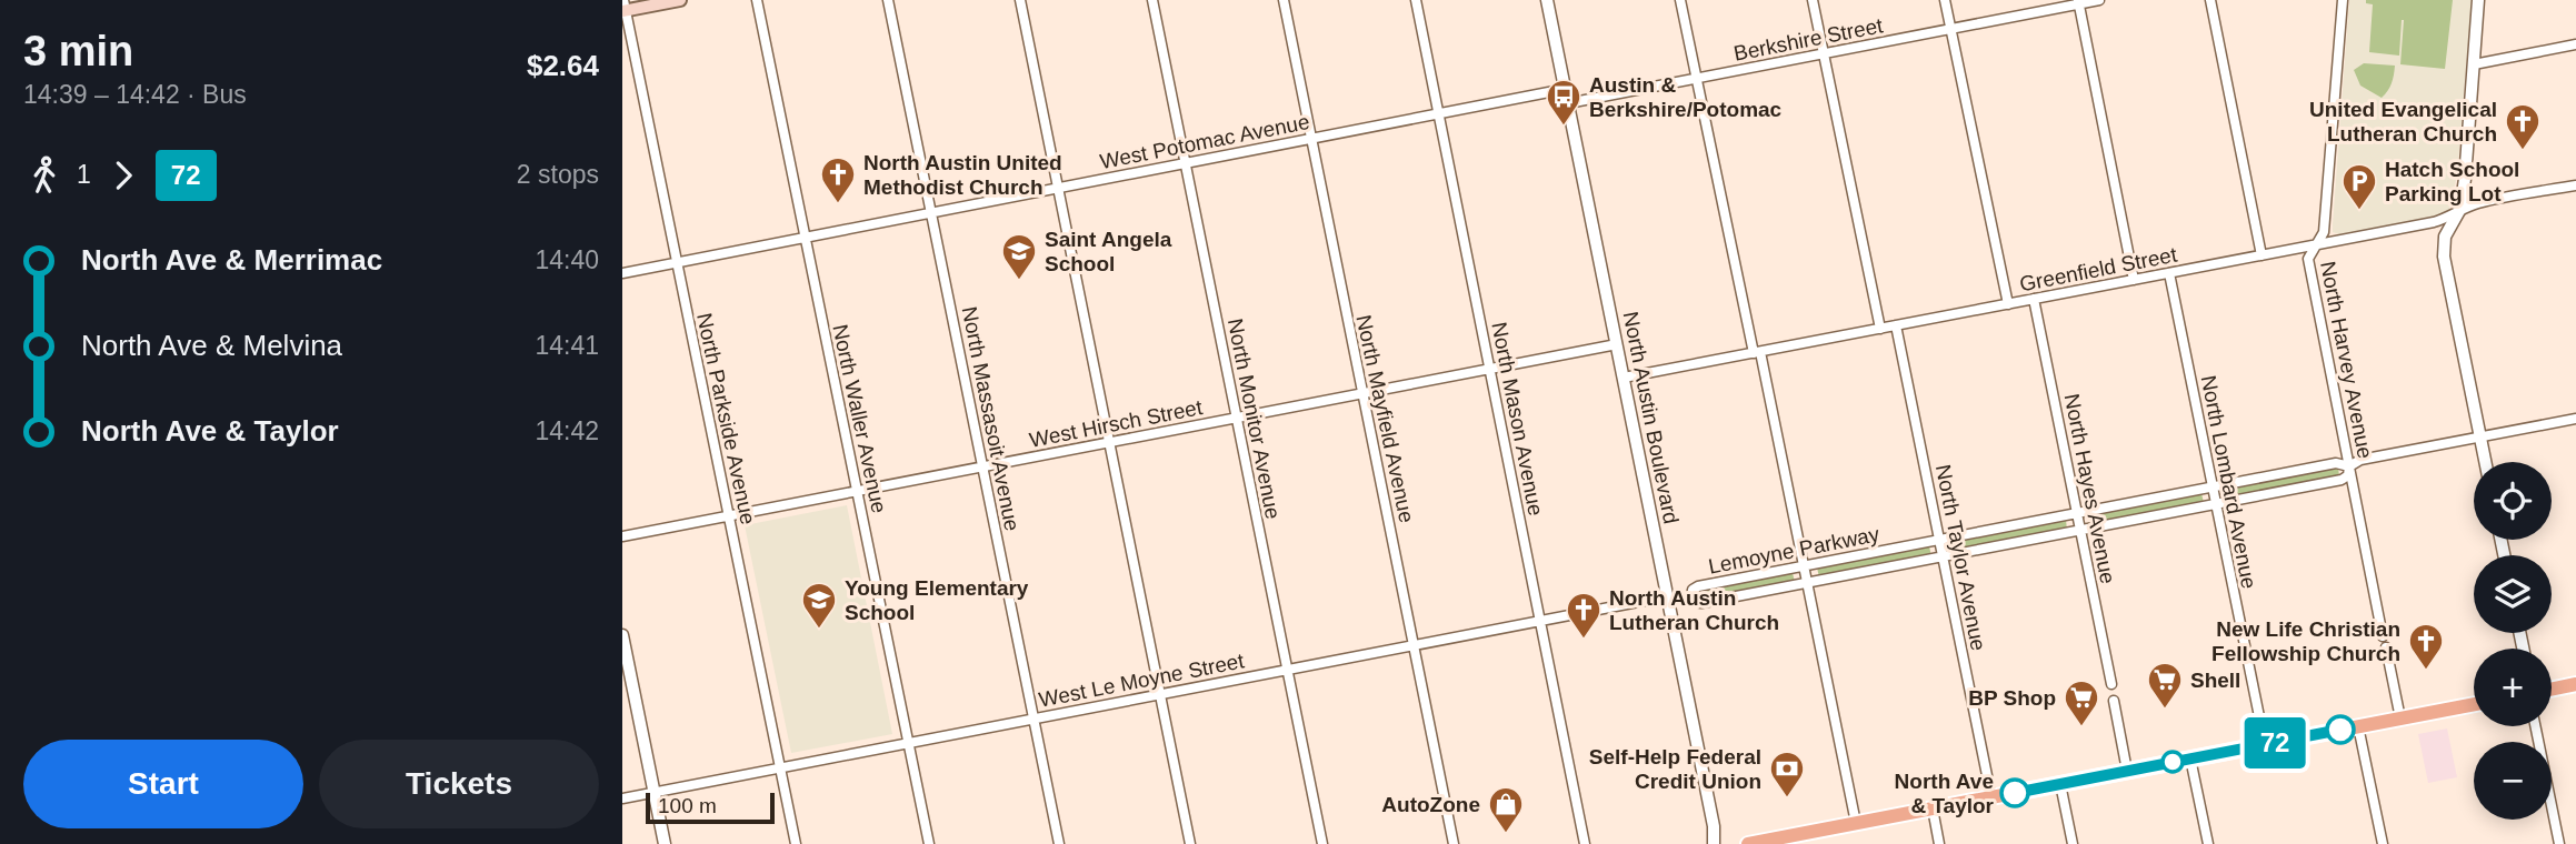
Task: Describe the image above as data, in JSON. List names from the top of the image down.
{
  "streets": {
    "street": [
      "Berkshire Street",
      "West Potomac Avenue",
      "Greenfield Street",
      "North Harvey Avenue",
      "North Austin Boulevard",
      "North Parkside Avenue",
      "North Waller Avenue",
      "North Massasoit Avenue",
      "North Monitor Avenue",
      "North Mayfield Avenue",
      "North Mason Avenue",
      "West Hirsch Street",
      "North Lombard Avenue",
      "North Hayes Avenue",
      "Lemoyne Parkway",
      "North Taylor Avenue",
      "West Le Moyne Street"
    ]
  },
  "crossings": [
    ["Berkshire Street", "North Austin Boulevard"],
    ["West Potomac Avenue", "North Austin Boulevard"],
    ["West Potomac Avenue", "North Parkside Avenue"],
    ["West Potomac Avenue", "North Waller Avenue"],
    ["West Potomac Avenue", "North Massasoit Avenue"],
    ["West Potomac Avenue", "North Monitor Avenue"],
    ["West Potomac Avenue", "North Mayfield Avenue"],
    ["West Potomac Avenue", "North Mason Avenue"],
    ["Greenfield Street", "North Harvey Avenue"],
    ["Greenfield Street", "North Austin Boulevard"],
    ["Greenfield Street", "North Lombard Avenue"],
    ["Greenfield Street", "North Hayes Avenue"],
    ["Greenfield Street", "North Taylor Avenue"],
    ["North Harvey Avenue", "Lemoyne Parkway"],
    ["North Austin Boulevard", "West Hirsch Street"],
    ["North Austin Boulevard", "West Le Moyne Street"],
    ["North Parkside Avenue", "West Hirsch Street"],
    ["North Parkside Avenue", "West Le Moyne Street"],
    ["North Waller Avenue", "West Hirsch Street"],
    ["North Waller Avenue", "West Le Moyne Street"],
    ["North Massasoit Avenue", "West Hirsch Street"],
    ["North Massasoit Avenue", "West Le Moyne Street"],
    ["North Monitor Avenue", "West Hirsch Street"],
    ["North Monitor Avenue", "West Le Moyne Street"],
    ["North Mayfield Avenue", "West Hirsch Street"],
    ["North Mayfield Avenue", "West Le Moyne Street"],
    ["North Mason Avenue", "West Hirsch Street"],
    ["North Mason Avenue", "West Le Moyne Street"],
    ["North Lombard Avenue", "Lemoyne Parkway"],
    ["North Hayes Avenue", "Lemoyne Parkway"],
    ["Lemoyne Parkway", "North Taylor Avenue"]
  ],
  "places": {
    "bus stop": ["Austin & Berkshire/Potomac"],
    "church": [
      "United Evangelical Lutheran Church",
      "North Austin United Methodist Church",
      "North Austin Lutheran Church",
      "New Life Christian Fellowship Church"
    ],
    "parking": ["Hatch School Parking Lot"],
    "school or university": ["Saint Angela School", "Young Elementary School"],
    "supermarket": ["Shell", "BP Shop"],
    "other": ["North Ave & Taylor"],
    "bank": ["Self-Help Federal Credit Union"],
    "shop": ["AutoZone"]
  },
  "lines": ["bus line 72"],
  "scale_bar": "100 m",
  "page": {
    "heading": ["3 min", "14:39 – 14:42 · Bus", "$2.64"],
    "on_map": "72",
    "legs": ["1", "72", "2 stops"],
    "list": [
      {
        "name": "North Ave & Merrimac",
        "value": "14:40"
      },
      {
        "name": "North Ave & Melvina",
        "value": "14:41"
      },
      {
        "name": "North Ave & Taylor",
        "value": "14:42"
      }
    ],
    "map_buttons": ["+", "−"],
    "buttons": ["Start", "Tickets"],
    "scale": "100 m"
  }
}
